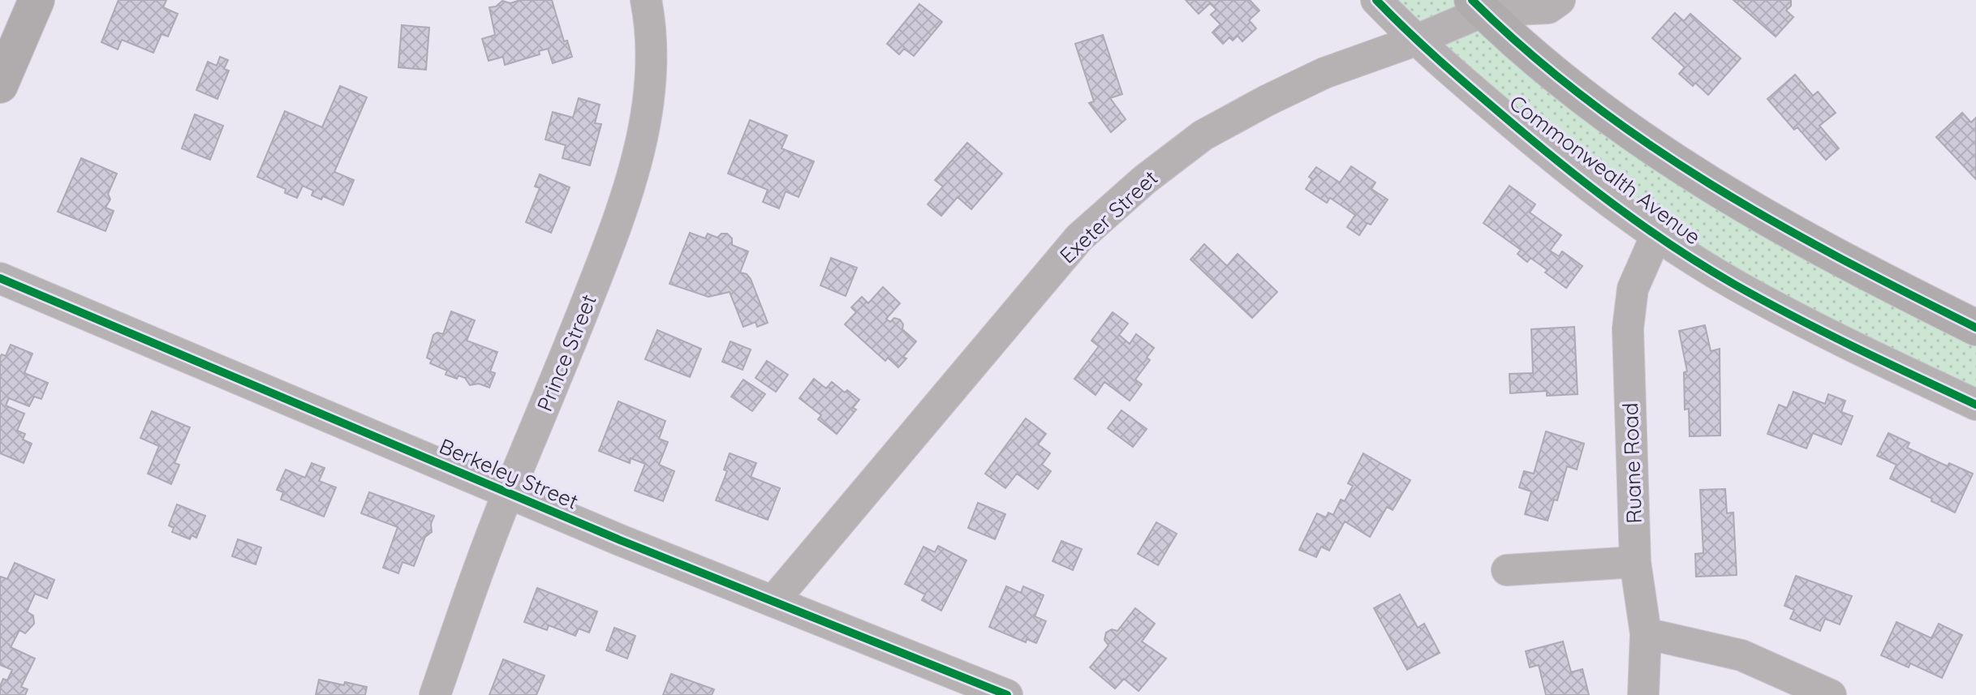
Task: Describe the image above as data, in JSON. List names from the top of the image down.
{
  "streets": {
    "street": [
      "Commonwealth Avenue",
      "Exeter Street",
      "Prince Street",
      "Ruane Road",
      "Berkeley Street"
    ]
  },
  "crossings": [
    ["Commonwealth Avenue", "Exeter Street"],
    ["Commonwealth Avenue", "Ruane Road"],
    ["Exeter Street", "Berkeley Street"],
    ["Prince Street", "Berkeley Street"]
  ]
}
